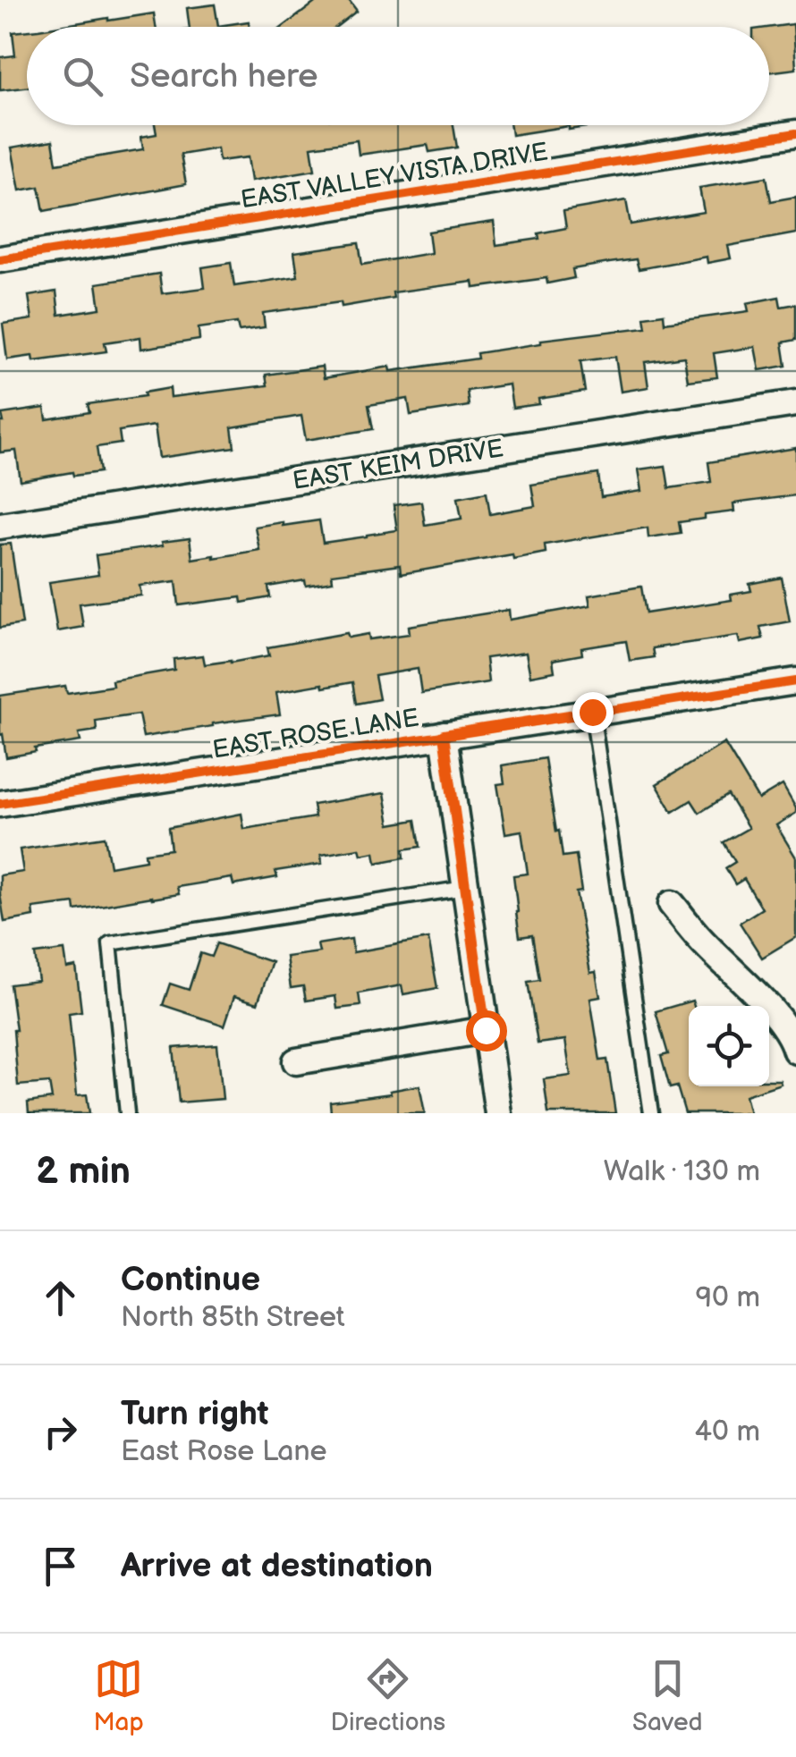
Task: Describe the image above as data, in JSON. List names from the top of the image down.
{
  "streets": {
    "street": ["EAST VALLEY VISTA DRIVE", "EAST KEIM DRIVE", "EAST ROSE LANE"]
  },
  "page": {
    "search": "Search here",
    "heading": ["2 min", "Walk · 130 m"],
    "list": [
      ["Continue", "North 85th Street", "90 m"],
      ["Turn right", "East Rose Lane", "40 m"],
      "Arrive at destination"
    ],
    "nav": ["Map", "Directions", "Saved"]
  }
}
